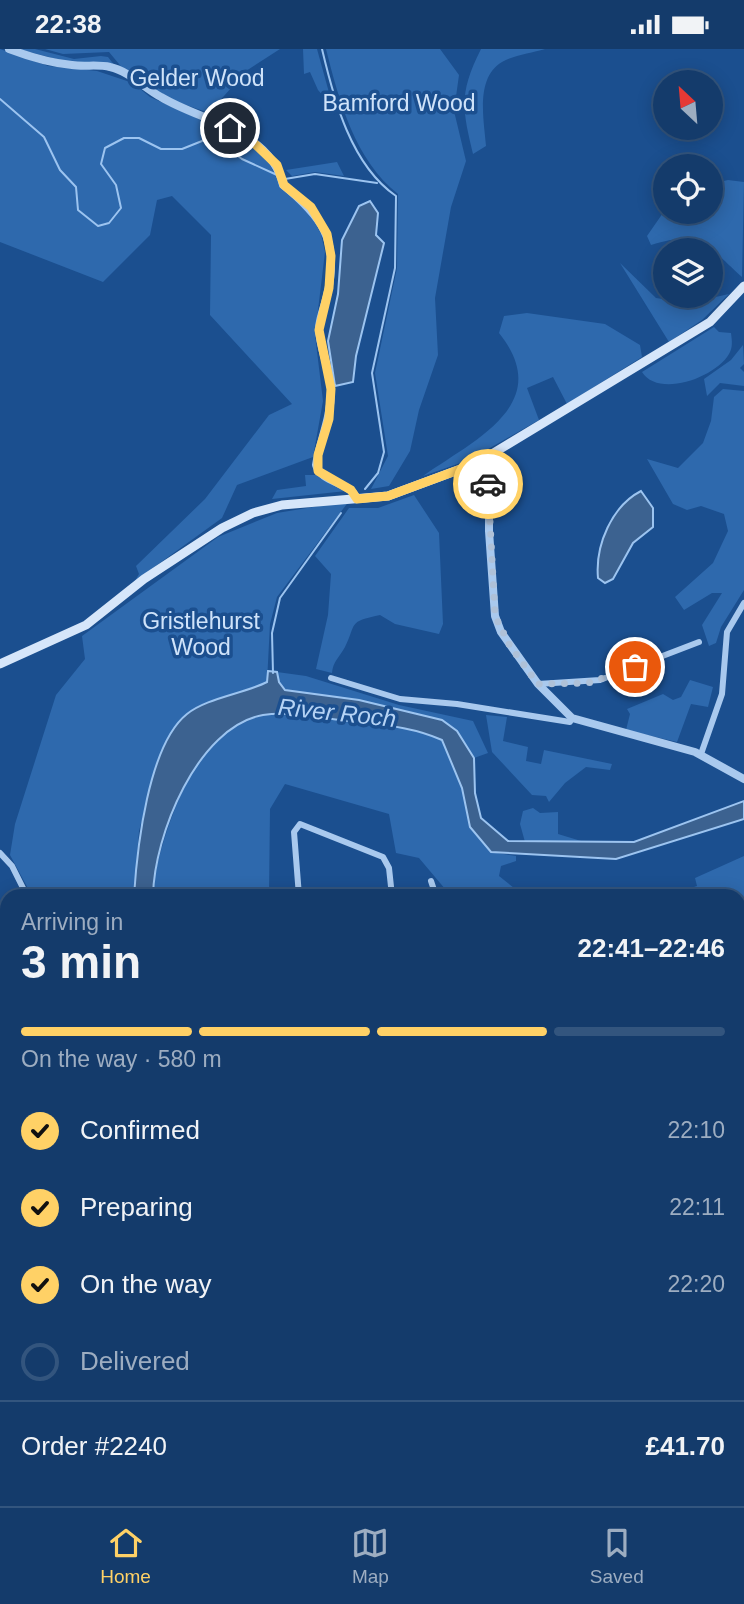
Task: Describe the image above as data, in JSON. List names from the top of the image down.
{
  "water": ["River Roch"],
  "parks": ["Gelder Wood", "Bamford Wood", "Gristlehurst Wood"],
  "north": "top left",
  "page": {
    "status": "22:38",
    "heading": ["3 min", "Arriving in", "22:41–22:46"],
    "panel": ["Order #2240", "£41.70"],
    "bar": "On the way · 580 m",
    "list": [
      ["Confirmed", "22:10"],
      ["Preparing", "22:11"],
      ["On the way", "22:20"],
      "Delivered"
    ],
    "tabs": ["Home", "Map", "Saved"]
  }
}
